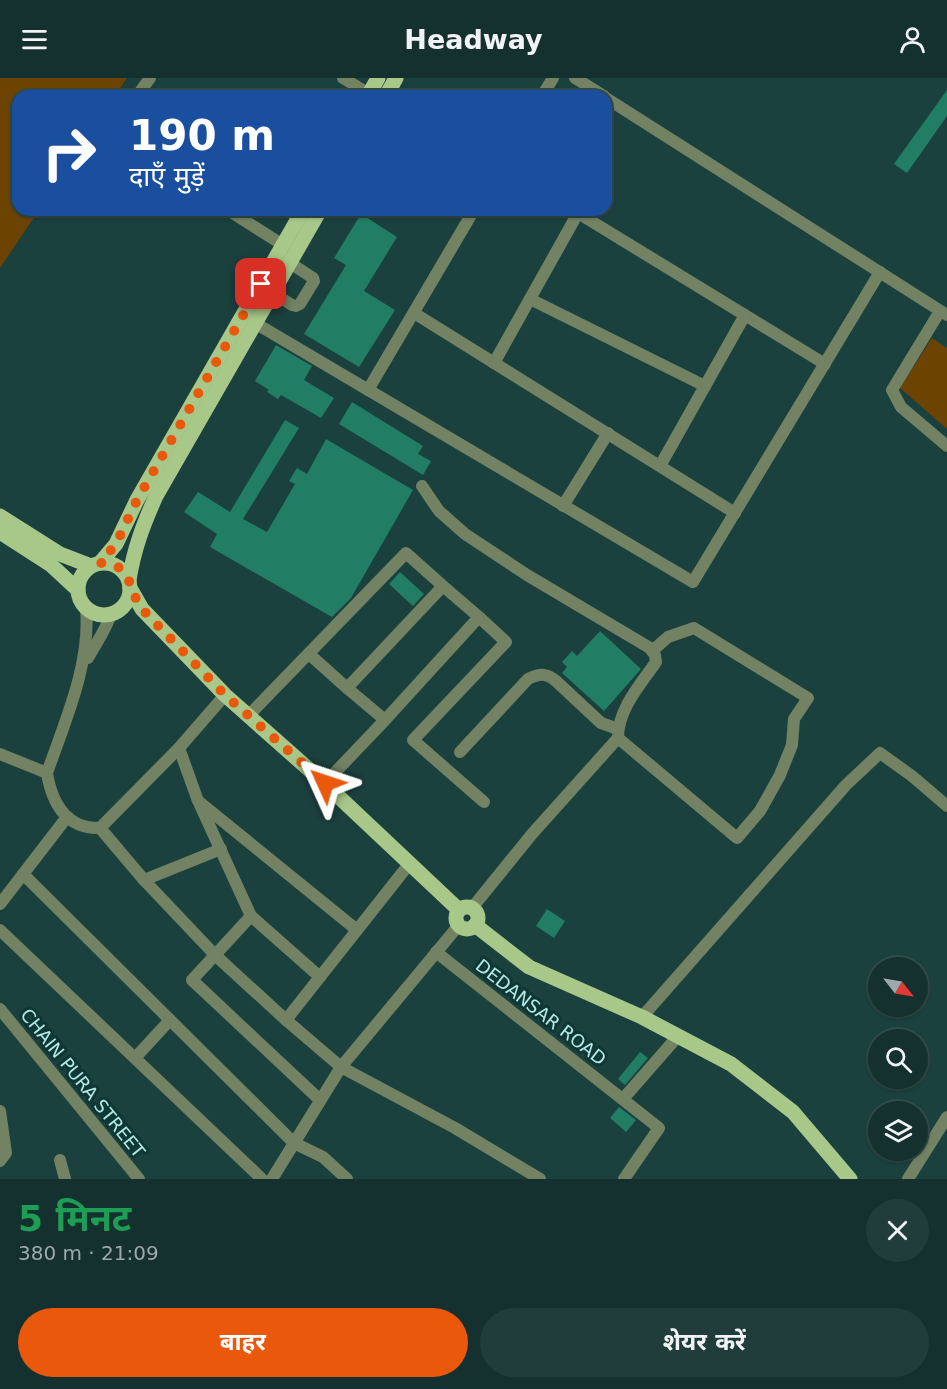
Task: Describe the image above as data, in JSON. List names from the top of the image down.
{
  "streets": {
    "street": ["DEDANSAR ROAD", "CHAIN PURA STREET"]
  },
  "north": "bottom right",
  "page": {
    "header": "Headway",
    "turn": ["190 m", "दाएँ मुड़ें"],
    "heading": ["5 मिनट", "380 m · 21:09"],
    "buttons": ["बाहर", "शेयर करें"]
  }
}
